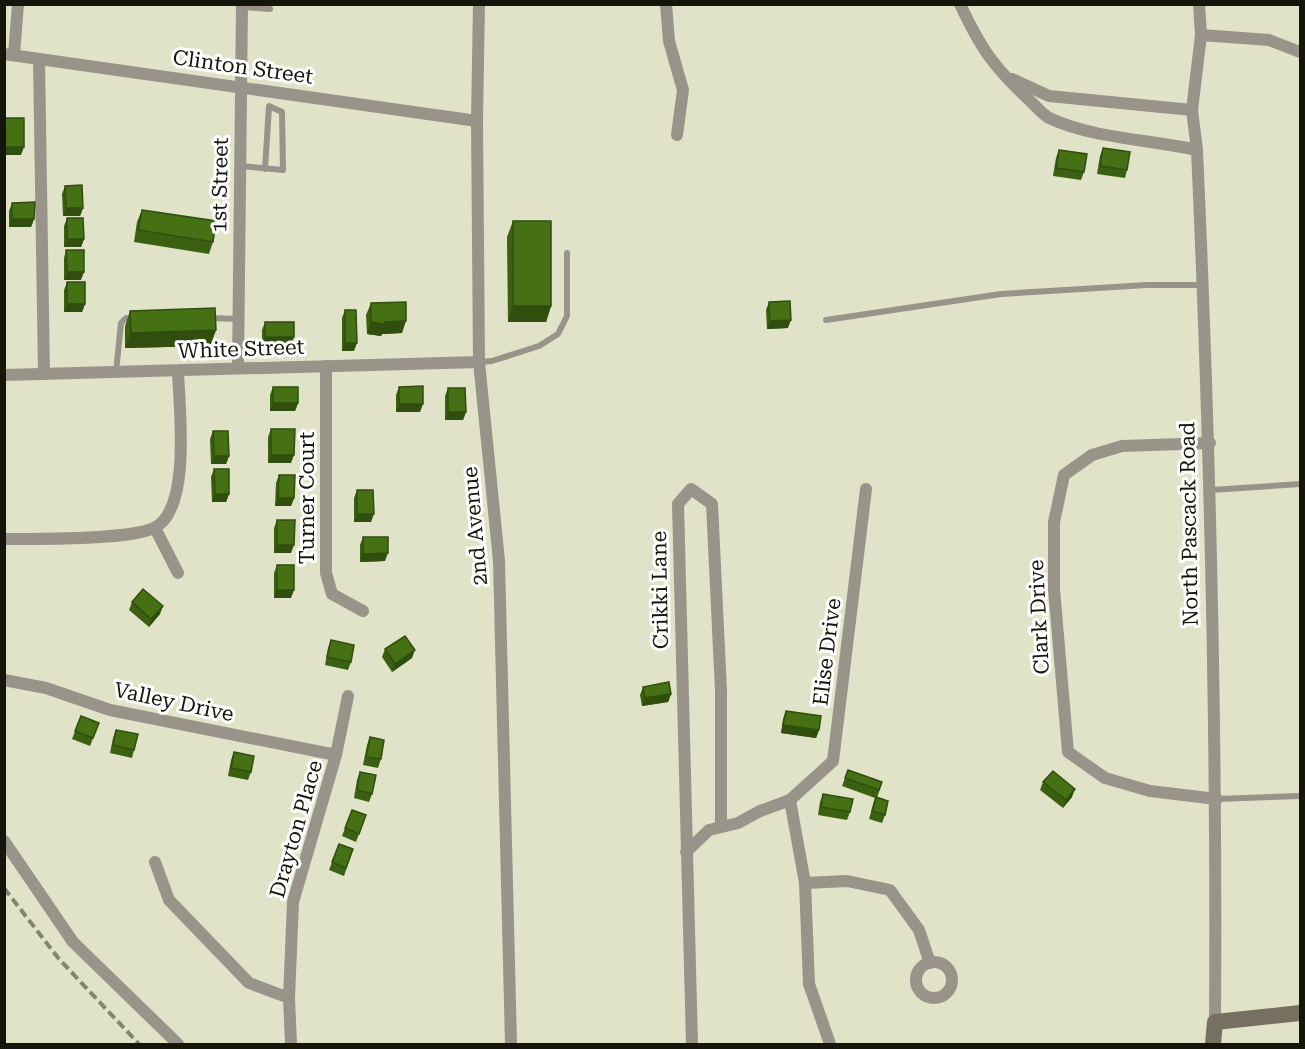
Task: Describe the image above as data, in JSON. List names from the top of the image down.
{
  "streets": {
    "street": [
      "Clinton Street",
      "1st Street",
      "White Street",
      "Turner Court",
      "North Pascack Road",
      "2nd Avenue",
      "Crikki Lane",
      "Clark Drive",
      "Elise Drive",
      "Valley Drive",
      "Drayton Place"
    ]
  },
  "crossings": [
    ["Clinton Street", "1st Street"],
    ["Clinton Street", "2nd Avenue"],
    ["1st Street", "White Street"],
    ["White Street", "Turner Court"],
    ["White Street", "2nd Avenue"],
    ["North Pascack Road", "Clark Drive"],
    ["Crikki Lane", "Elise Drive"],
    ["Valley Drive", "Drayton Place"]
  ]
}
